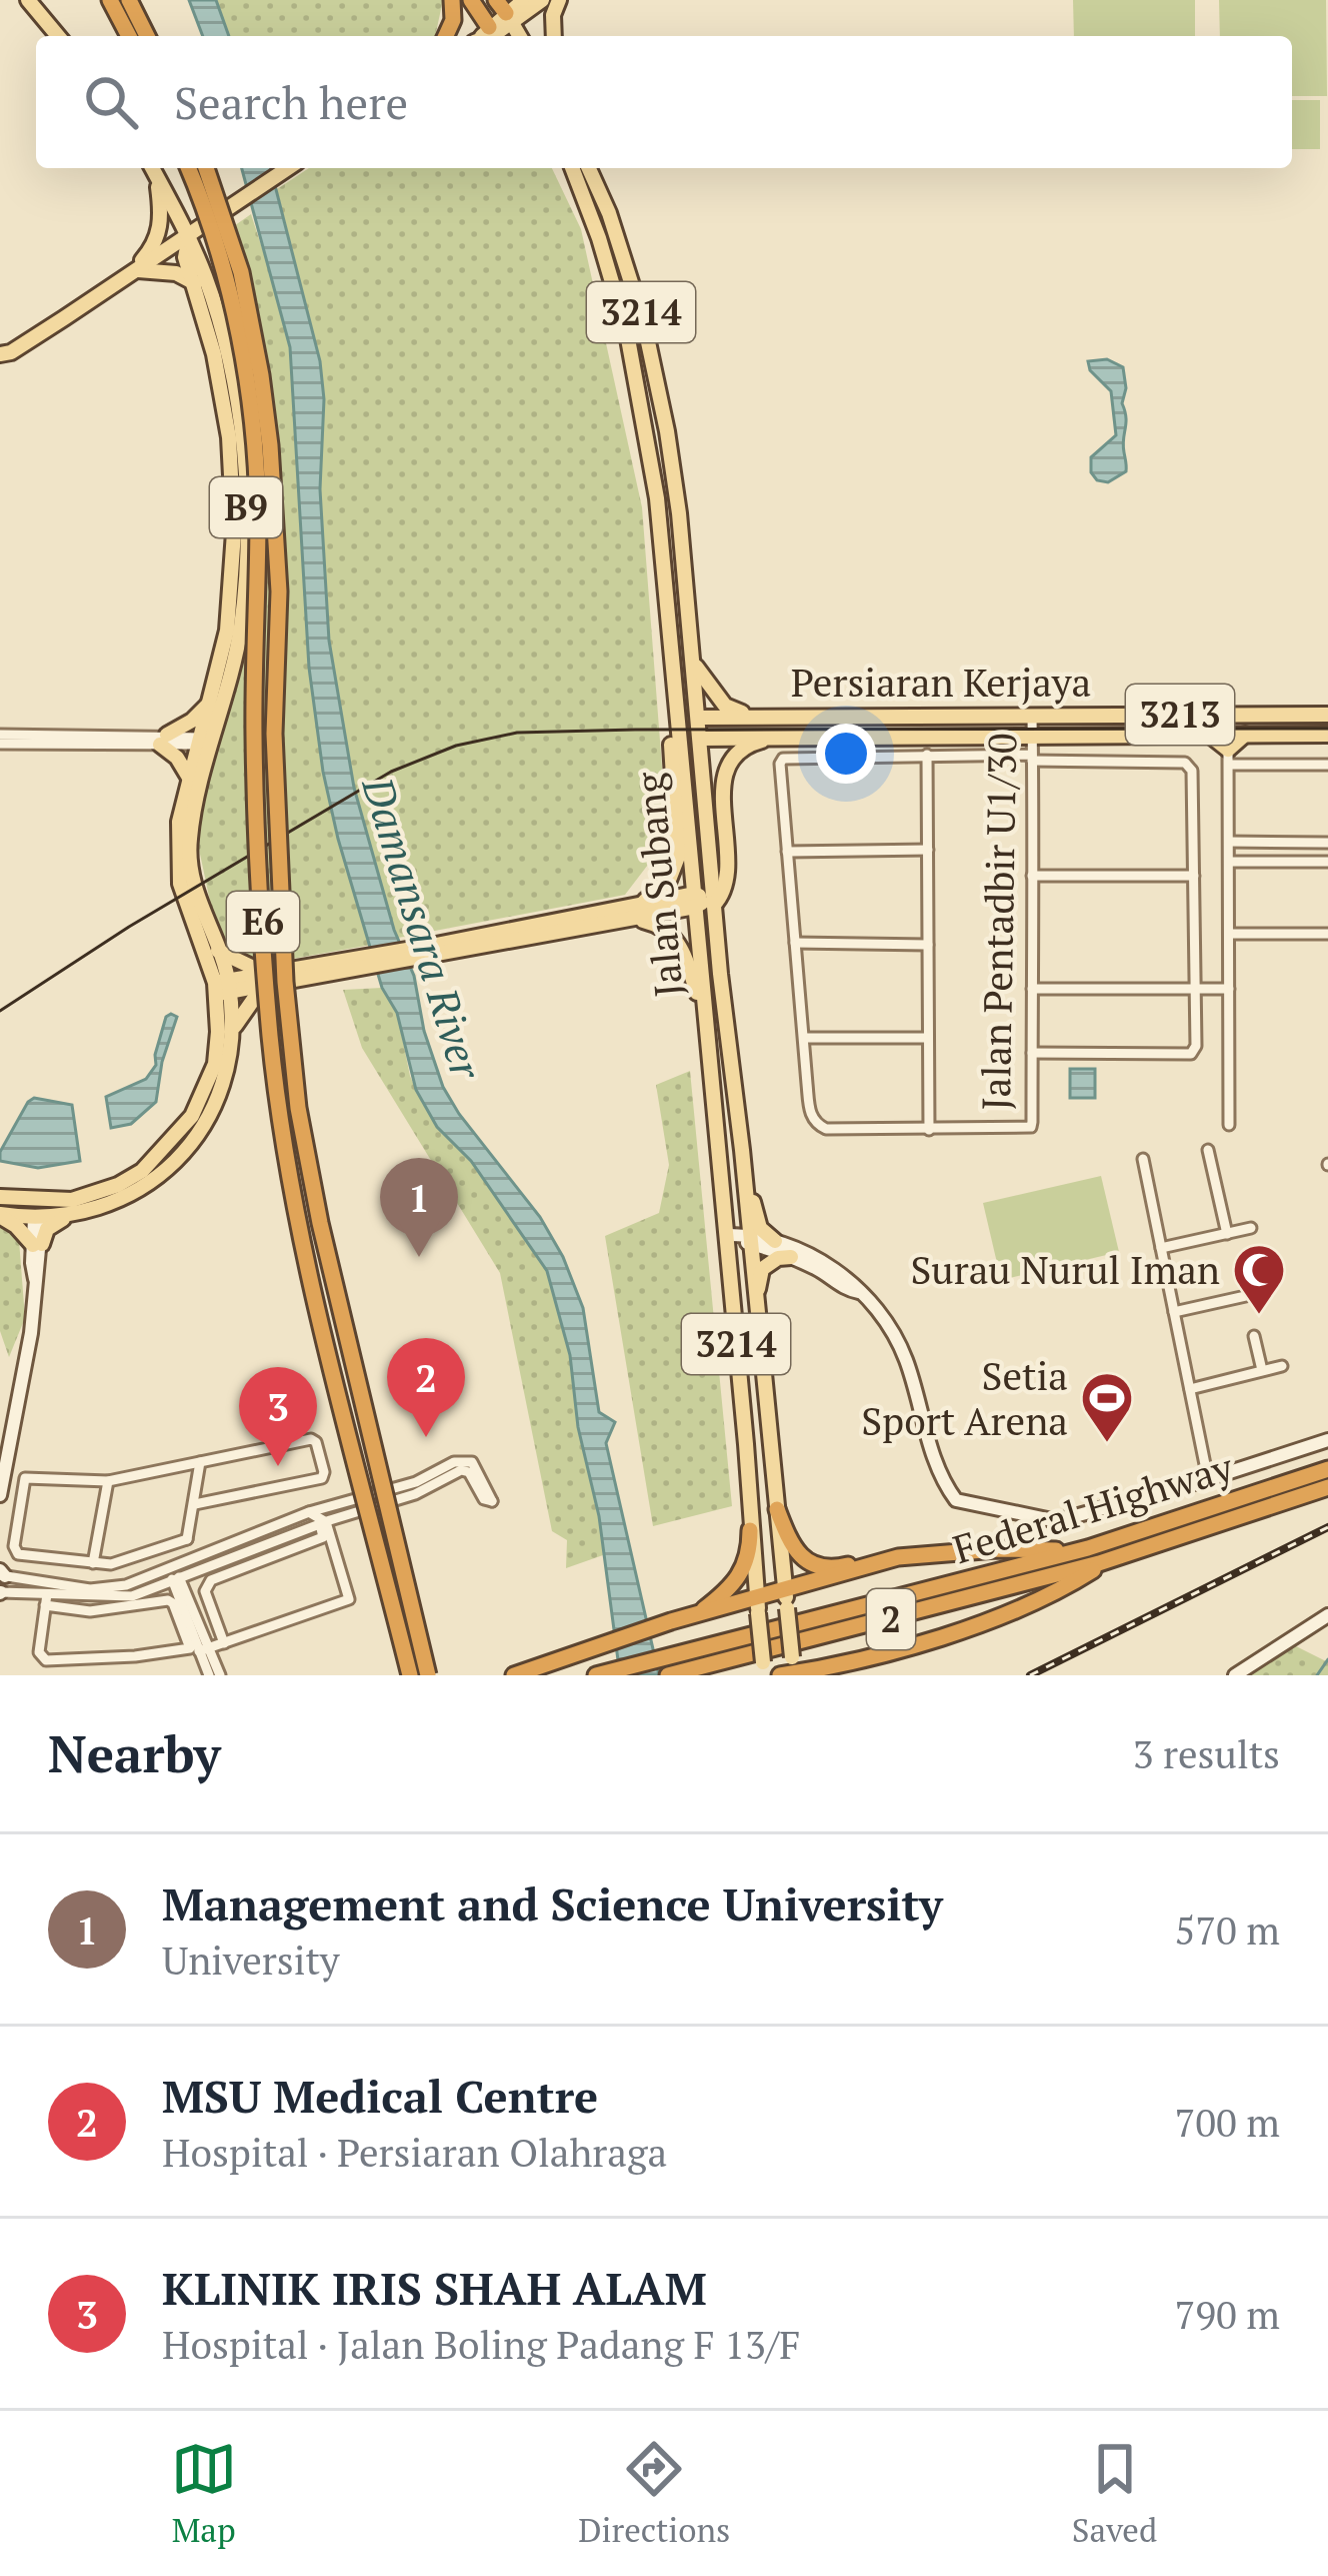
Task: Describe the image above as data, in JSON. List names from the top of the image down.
{
  "streets": {
    "highway": ["E6", "Federal Highway", "2"],
    "main road": [
      "3214",
      "B9",
      "Persiaran Kerjaya",
      "3213",
      "Jalan Subang"
    ],
    "street": ["Jalan Pentadbir U1/30"]
  },
  "crossings": [
    ["3214", "Jalan Subang"],
    ["Persiaran Kerjaya", "Jalan Subang"],
    ["Persiaran Kerjaya", "Jalan Pentadbir U1/30"]
  ],
  "water": ["Damansara River"],
  "places": {
    "mosque": ["Surau Nurul Iman"],
    "sports": ["Setia Sport Arena"]
  },
  "page": {
    "search": "Search here",
    "pins": ["1", "2", "3"],
    "heading": ["Nearby", "3 results"],
    "list": [
      {
        "mark": "1",
        "name": "Management and Science University",
        "note": "University",
        "value": "570 m"
      },
      {
        "mark": "2",
        "name": "MSU Medical Centre",
        "note": "Hospital · Persiaran Olahraga",
        "value": "700 m"
      },
      {
        "mark": "3",
        "name": "KLINIK IRIS SHAH ALAM",
        "note": "Hospital · Jalan Boling Padang F 13/F",
        "value": "790 m"
      }
    ],
    "nav": ["Map", "Directions", "Saved"]
  }
}
